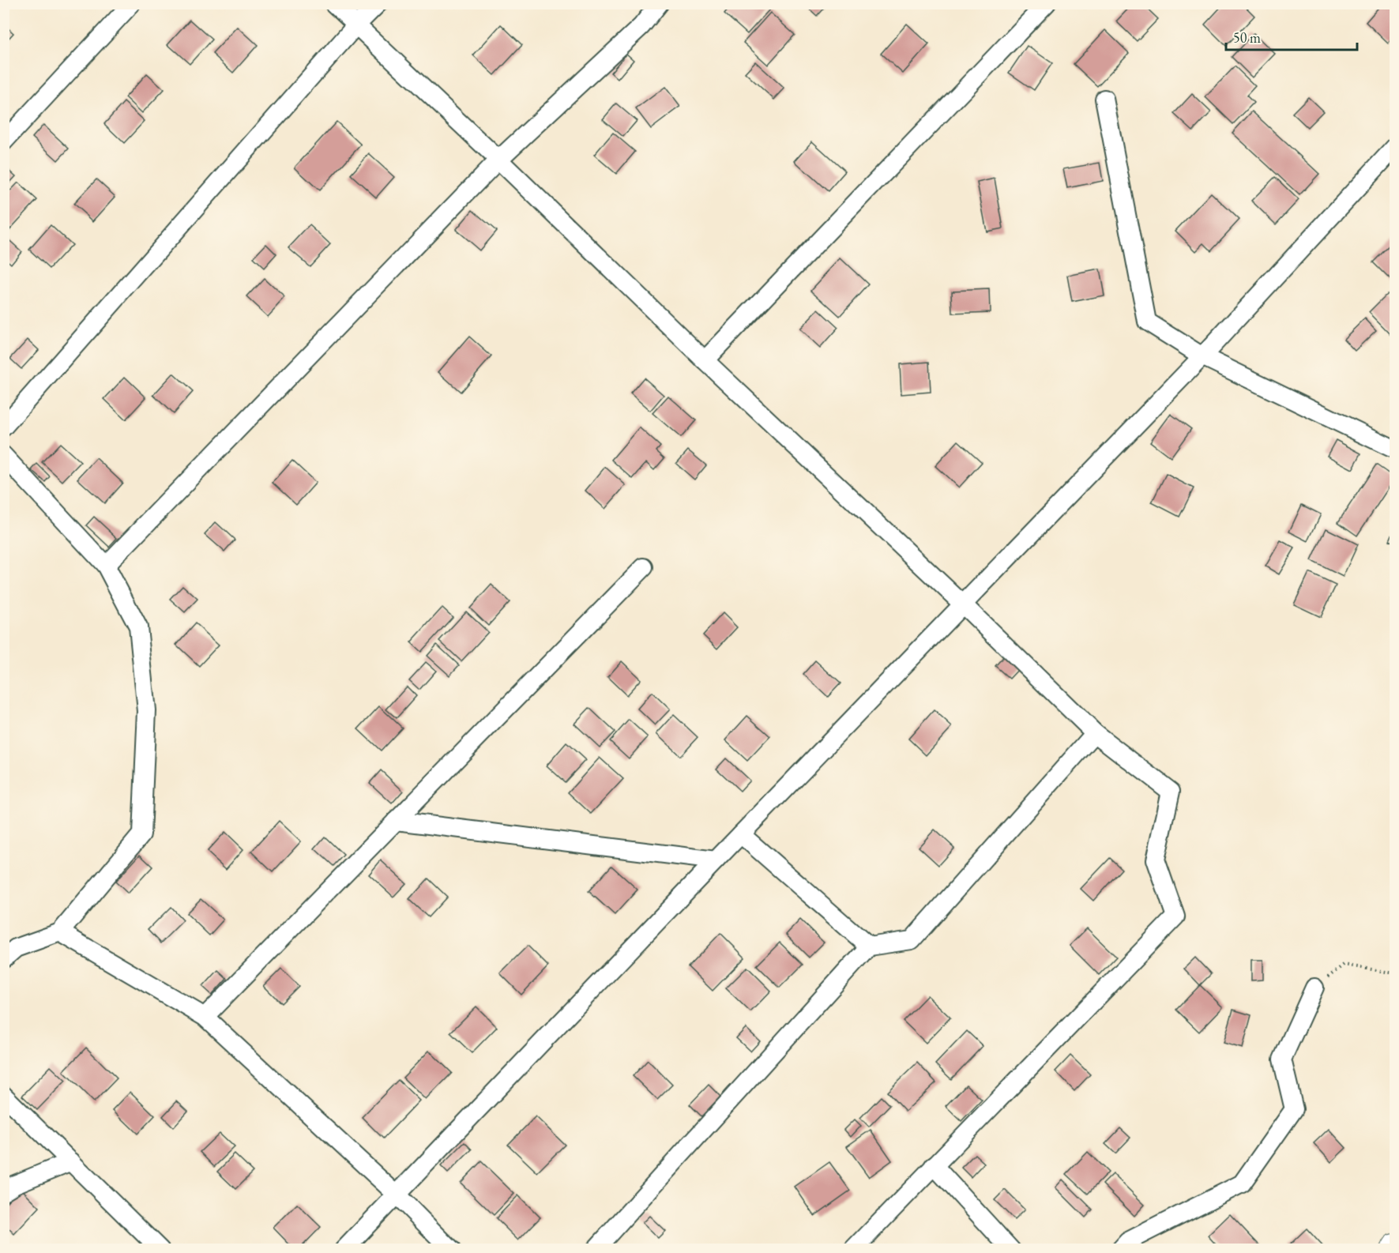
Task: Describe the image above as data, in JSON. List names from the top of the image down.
{
  "scale_bar": "50 m"
}
